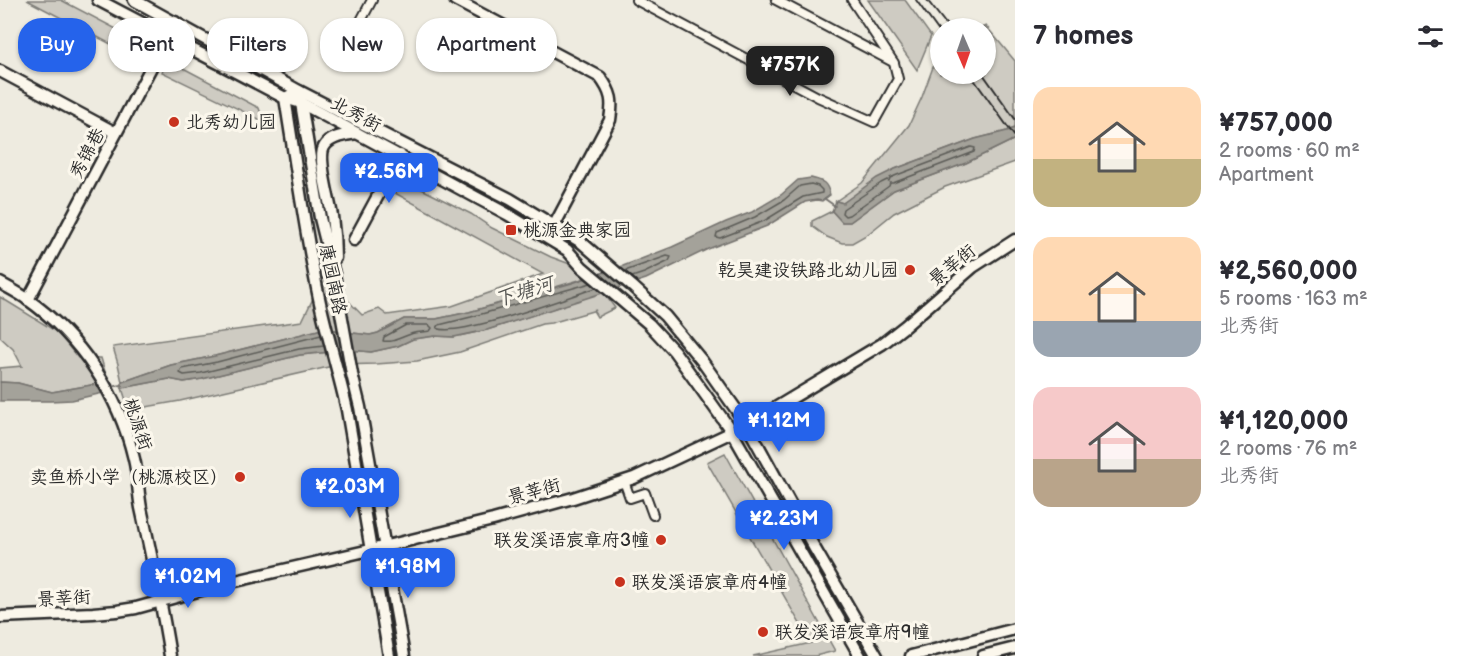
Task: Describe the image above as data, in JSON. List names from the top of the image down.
{
  "streets": {
    "main road": [
      "北秀街",
      "秀锦巷",
      "景莘街",
      "康园南路",
      "桃源街"
    ]
  },
  "crossings": [
    ["北秀街", "景莘街"],
    ["北秀街", "康园南路"],
    ["秀锦巷", "桃源街"],
    ["景莘街", "康园南路"],
    ["景莘街", "桃源街"]
  ],
  "water": ["下塘河"],
  "places": {
    "other": [
      "北秀幼儿园",
      "乾昊建设铁路北幼儿园",
      "卖鱼桥小学（桃源校区）",
      "联发溪语宸章府3幢",
      "联发溪语宸章府4幢",
      "联发溪语宸章府9幢"
    ],
    "transit": ["桃源金典家园"]
  },
  "north": "bottom",
  "page": {
    "heading": "7 homes",
    "chip": [
      "Buy",
      "Rent",
      "Filters",
      "New",
      "Apartment"
    ],
    "price": [
      "¥757K",
      "¥2.56M",
      "¥1.12M",
      "¥2.03M",
      "¥2.23M",
      "¥1.98M",
      "¥1.02M"
    ],
    "list": [
      {
        "name": "¥757,000",
        "note": "2 rooms · 60 m² · Apartment"
      },
      {
        "name": "¥2,560,000",
        "note": "5 rooms · 163 m² · 北秀街"
      },
      {
        "name": "¥1,120,000",
        "note": "2 rooms · 76 m² · 北秀街"
      }
    ]
  }
}
